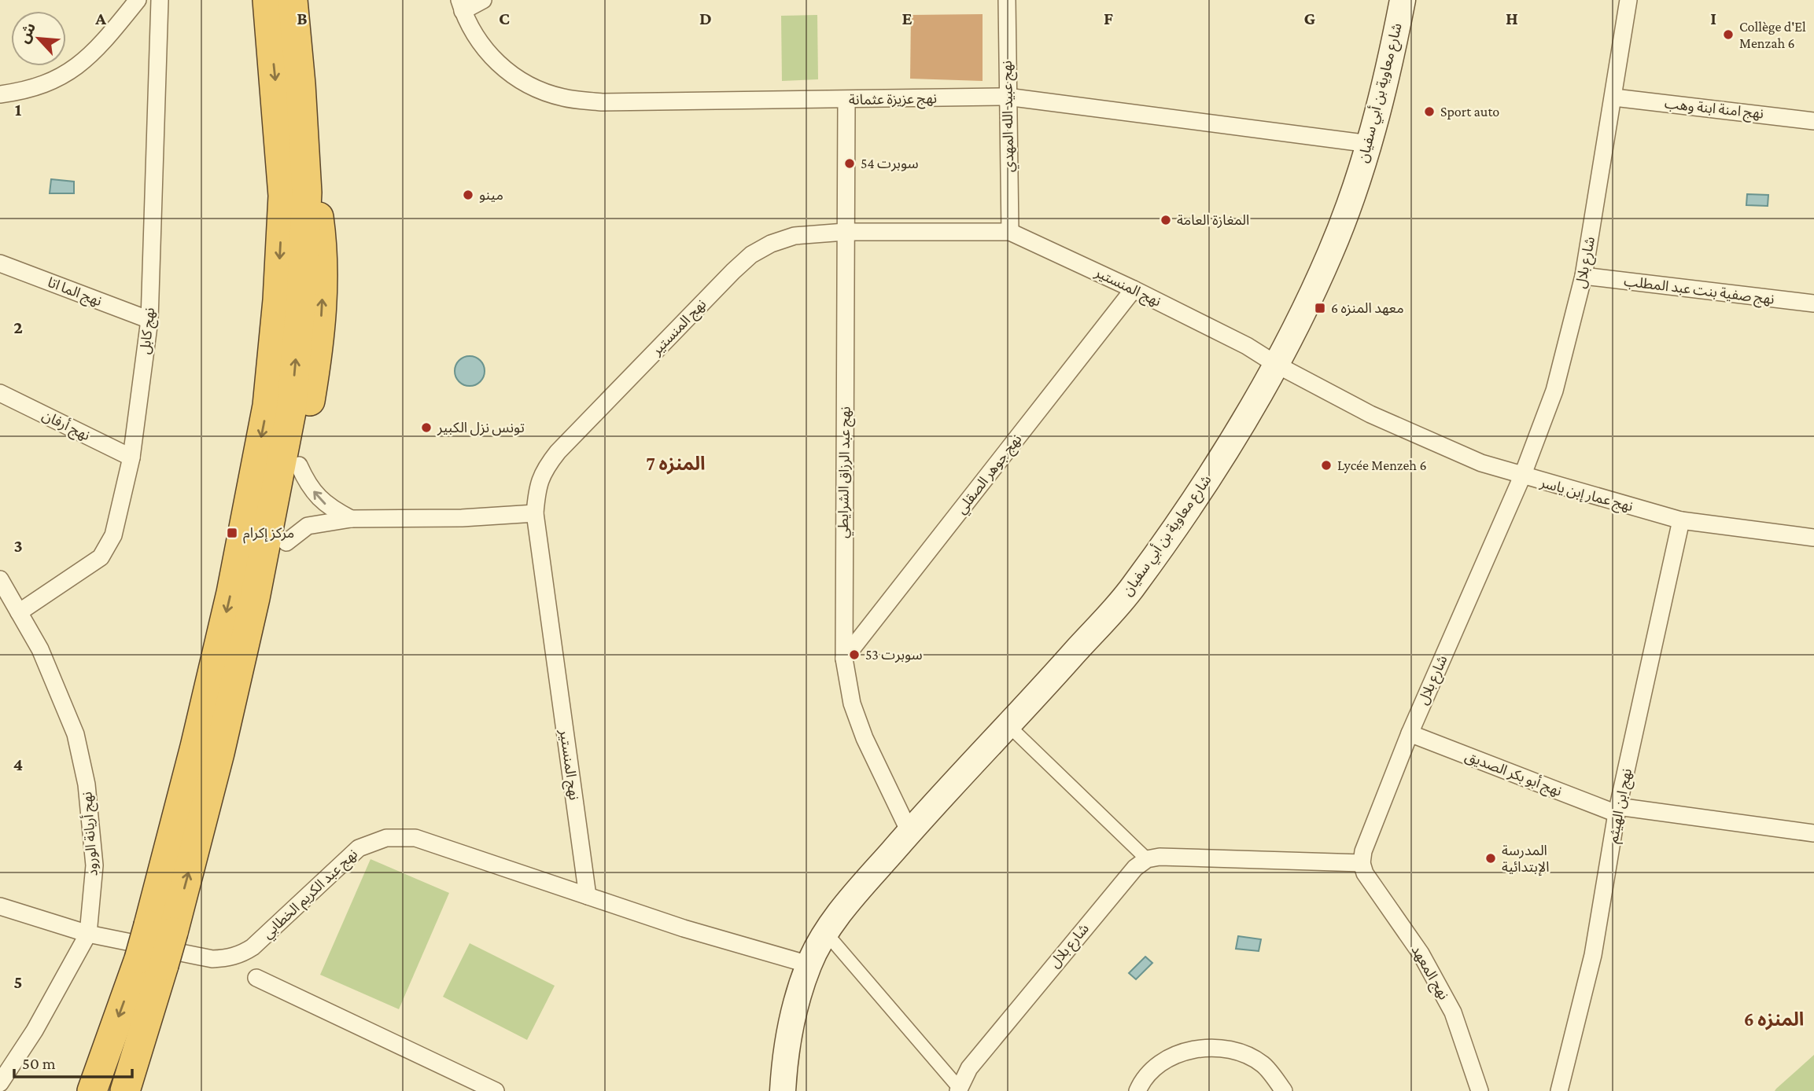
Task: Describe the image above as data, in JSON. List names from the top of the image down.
{
  "streets": {
    "main road": ["شارع معاوية بن أبي سفيان"],
    "street": [
      "نهج عزيزة عثمانة",
      "نهج امنة ابنة وهب",
      "نهج عبيد الله المهدي",
      "شارع بلال",
      "نهج المنستير",
      "نهج صفية بنت عبد المطلب",
      "نهج الما اتا",
      "نهج كابل",
      "نهج أرفان",
      "نهج عبد الرزاق الشرايطي",
      "نهج جوهر الصقلي",
      "نهج عمار إبن ياسر",
      "نهج أبو بكر الصديق",
      "نهج ابن الهيثم",
      "نهج أريانة الورود",
      "نهج عبد الكريم الخطابي",
      "نهج المعهد"
    ]
  },
  "crossings": [
    ["شارع معاوية بن أبي سفيان", "نهج عزيزة عثمانة"],
    ["شارع معاوية بن أبي سفيان", "نهج المنستير"],
    ["شارع معاوية بن أبي سفيان", "نهج عبد الرزاق الشرايطي"],
    ["شارع معاوية بن أبي سفيان", "نهج عمار إبن ياسر"],
    ["شارع معاوية بن أبي سفيان", "نهج عبد الكريم الخطابي"],
    ["نهج عزيزة عثمانة", "نهج عبيد الله المهدي"],
    ["نهج عزيزة عثمانة", "نهج عبد الرزاق الشرايطي"],
    ["نهج امنة ابنة وهب", "شارع بلال"],
    ["نهج عبيد الله المهدي", "نهج المنستير"],
    ["شارع بلال", "نهج صفية بنت عبد المطلب"],
    ["شارع بلال", "نهج عمار إبن ياسر"],
    ["شارع بلال", "نهج أبو بكر الصديق"],
    ["شارع بلال", "نهج المعهد"],
    ["نهج المنستير", "نهج عبد الرزاق الشرايطي"],
    ["نهج المنستير", "نهج جوهر الصقلي"],
    ["نهج المنستير", "نهج عمار إبن ياسر"],
    ["نهج المنستير", "نهج عبد الكريم الخطابي"],
    ["نهج الما اتا", "نهج كابل"],
    ["نهج كابل", "نهج أرفان"],
    ["نهج كابل", "نهج أريانة الورود"],
    ["نهج عبد الرزاق الشرايطي", "نهج جوهر الصقلي"],
    ["نهج عمار إبن ياسر", "نهج ابن الهيثم"],
    ["نهج أبو بكر الصديق", "نهج ابن الهيثم"],
    ["نهج أريانة الورود", "نهج عبد الكريم الخطابي"]
  ],
  "districts": ["المنزه 7", "المنزه 6"],
  "places": {
    "other": [
      "Collège d'El Menzah 6",
      "Sport auto",
      "سوبرت 54",
      "مينو",
      "المغازة العامة",
      "تونس نزل الكبير",
      "Lycée Menzeh 6",
      "سوبرت 53",
      "المدرسة الإبتدائية"
    ],
    "transit": ["معهد المنزه 6", "مركز إكرام"]
  },
  "scale_bar": "50 m",
  "north": "top left",
  "grid": {
    "columns": [
      "A",
      "B",
      "C",
      "D",
      "E",
      "F",
      "G",
      "H",
      "I"
    ],
    "rows": [
      "1",
      "2",
      "3",
      "4",
      "5"
    ]
  }
}
